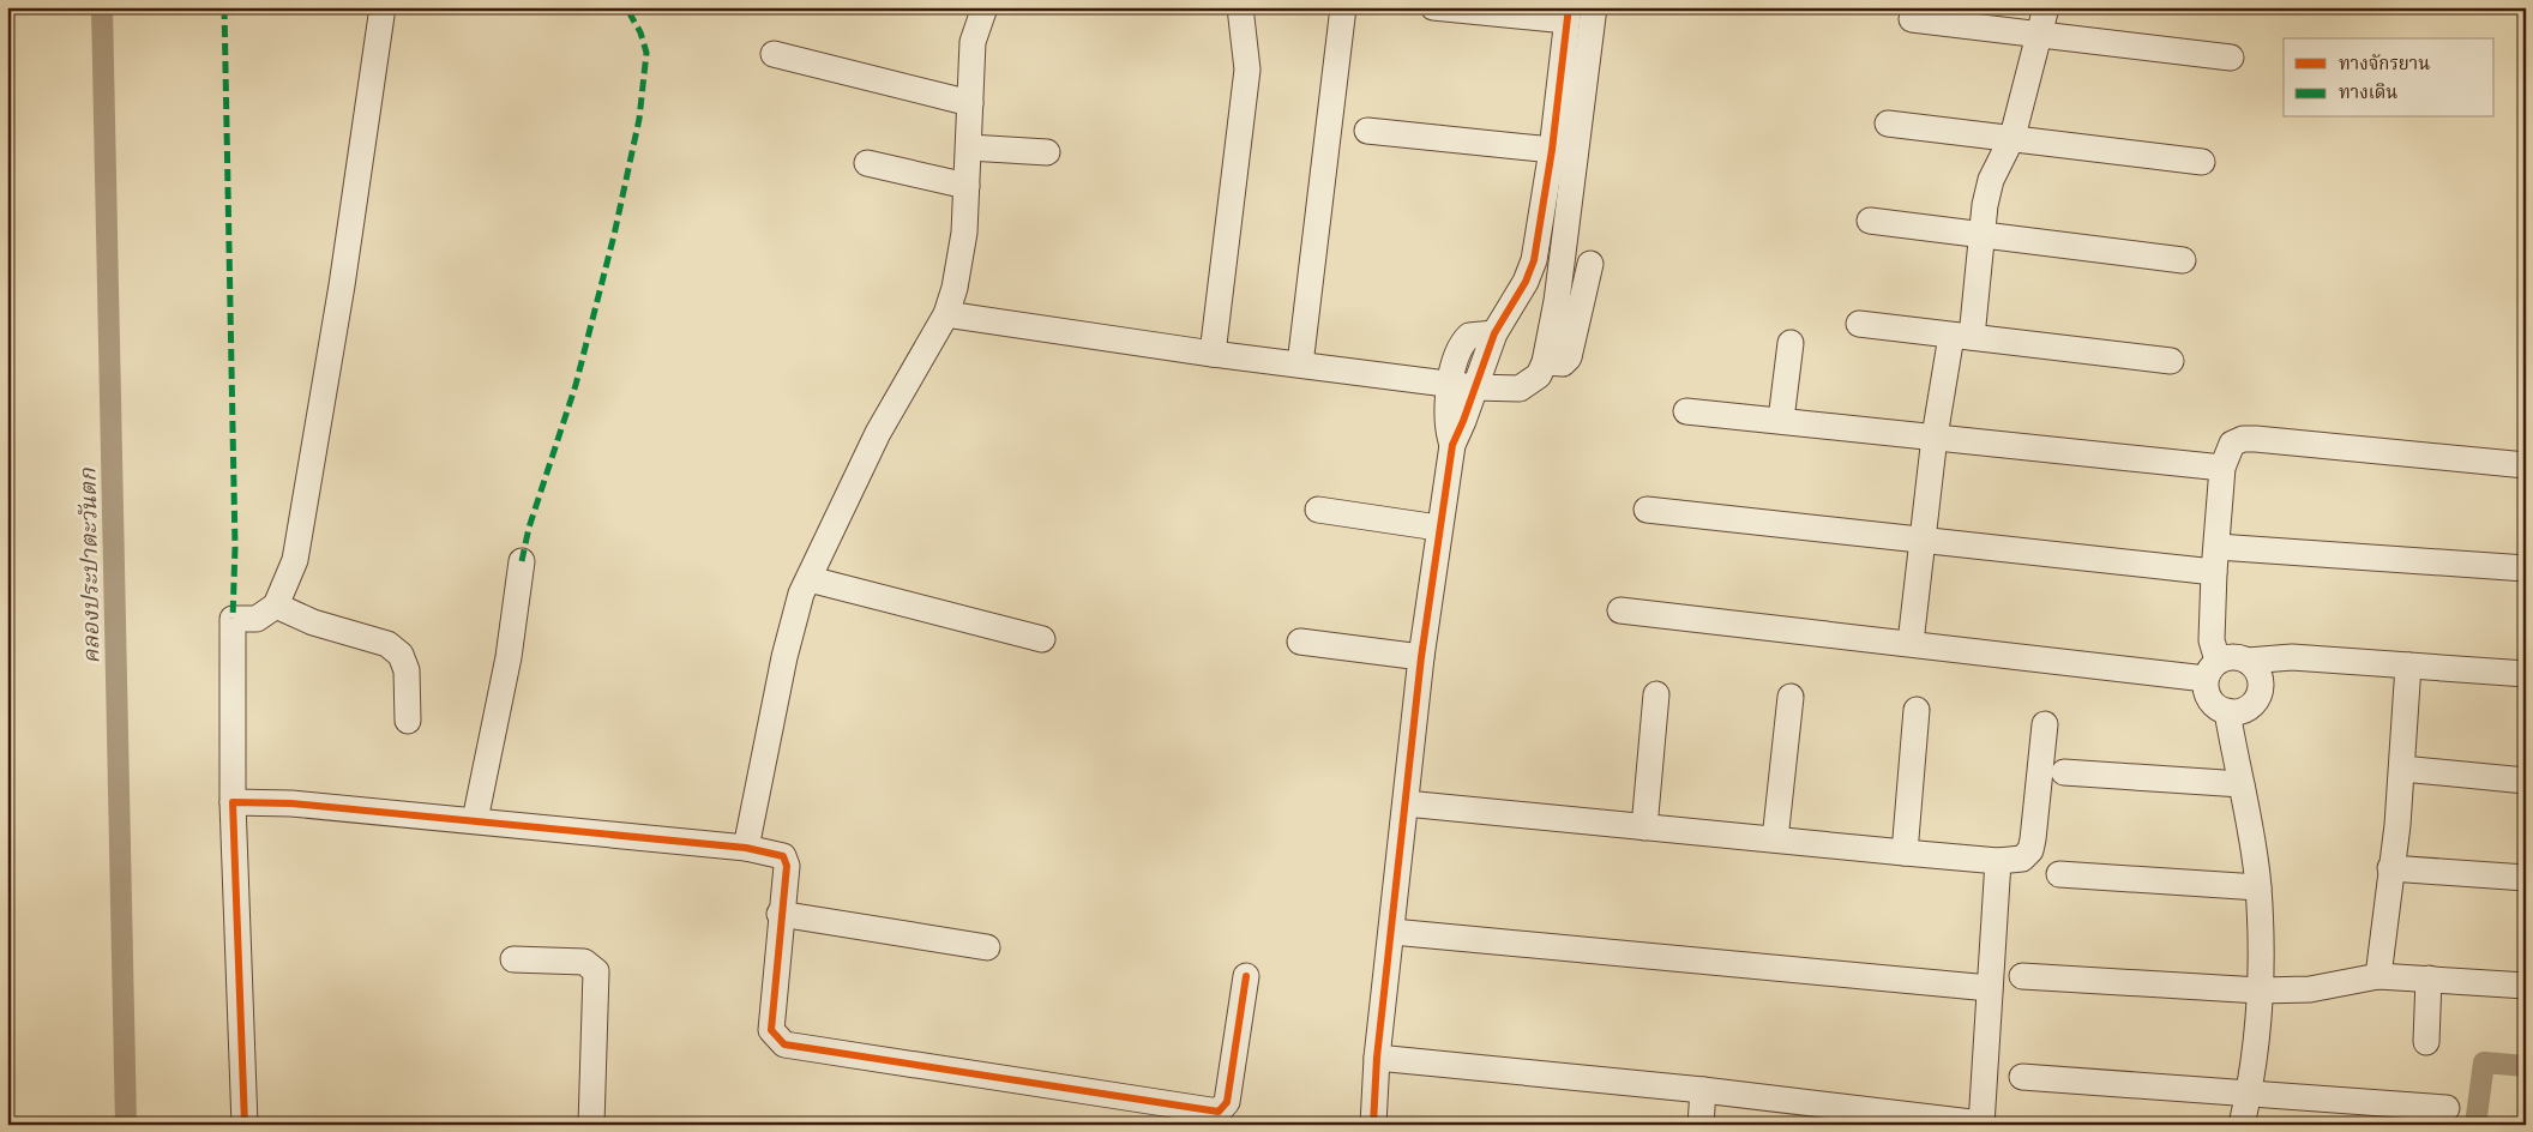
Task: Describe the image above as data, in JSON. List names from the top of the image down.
{
  "water": ["คลองประปาตะวันตก"],
  "legend": ["ทางจักรยาน", "ทางเดิน"]
}
